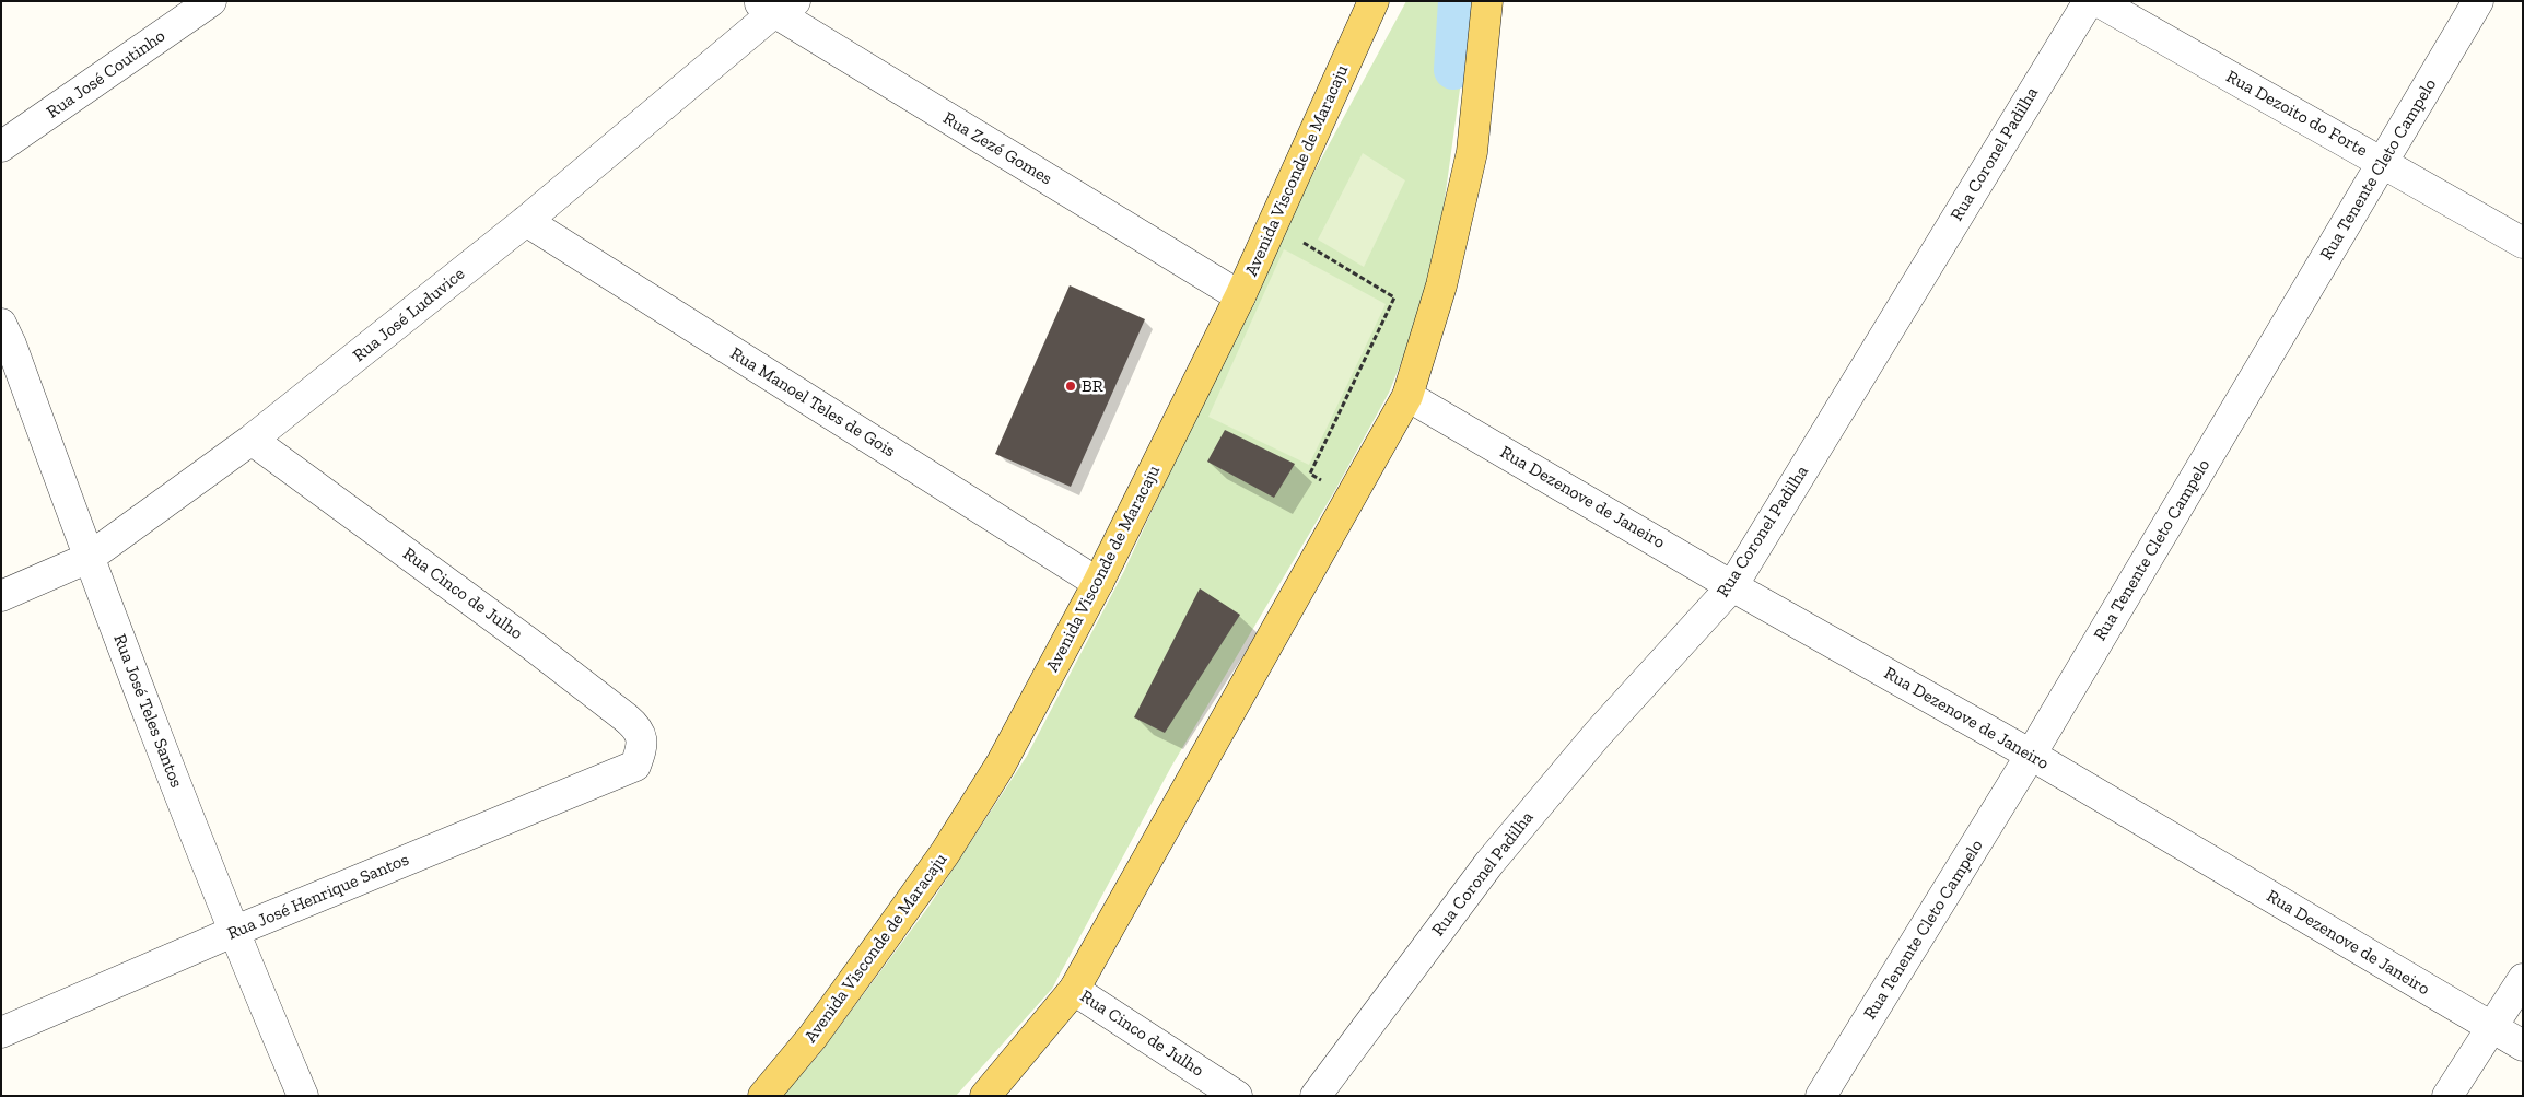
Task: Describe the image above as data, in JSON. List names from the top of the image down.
{
  "streets": {
    "main road": ["Avenida Visconde de Maracaju"],
    "street": [
      "Rua José Coutinho",
      "Rua Dezoito do Forte",
      "Rua Zezé Gomes",
      "Rua Coronel Padilha",
      "Rua Tenente Cleto Campelo",
      "Rua José Luduvice",
      "Rua Manoel Teles de Gois",
      "Rua Dezenove de Janeiro",
      "Rua Cinco de Julho",
      "Rua José Teles Santos",
      "Rua José Henrique Santos"
    ]
  },
  "crossings": [
    ["Rua Dezoito do Forte", "Rua Tenente Cleto Campelo"],
    ["Rua Zezé Gomes", "Avenida Visconde de Maracaju"],
    ["Rua Zezé Gomes", "Rua José Luduvice"],
    ["Rua Coronel Padilha", "Rua Dezenove de Janeiro"],
    ["Rua Tenente Cleto Campelo", "Rua Dezenove de Janeiro"],
    ["Avenida Visconde de Maracaju", "Rua Manoel Teles de Gois"],
    ["Rua José Luduvice", "Rua Manoel Teles de Gois"],
    ["Rua José Luduvice", "Rua Cinco de Julho"],
    ["Rua José Luduvice", "Rua José Teles Santos"],
    ["Rua Cinco de Julho", "Rua José Henrique Santos"],
    ["Rua José Teles Santos", "Rua José Henrique Santos"]
  ],
  "places": ["BR"]
}
